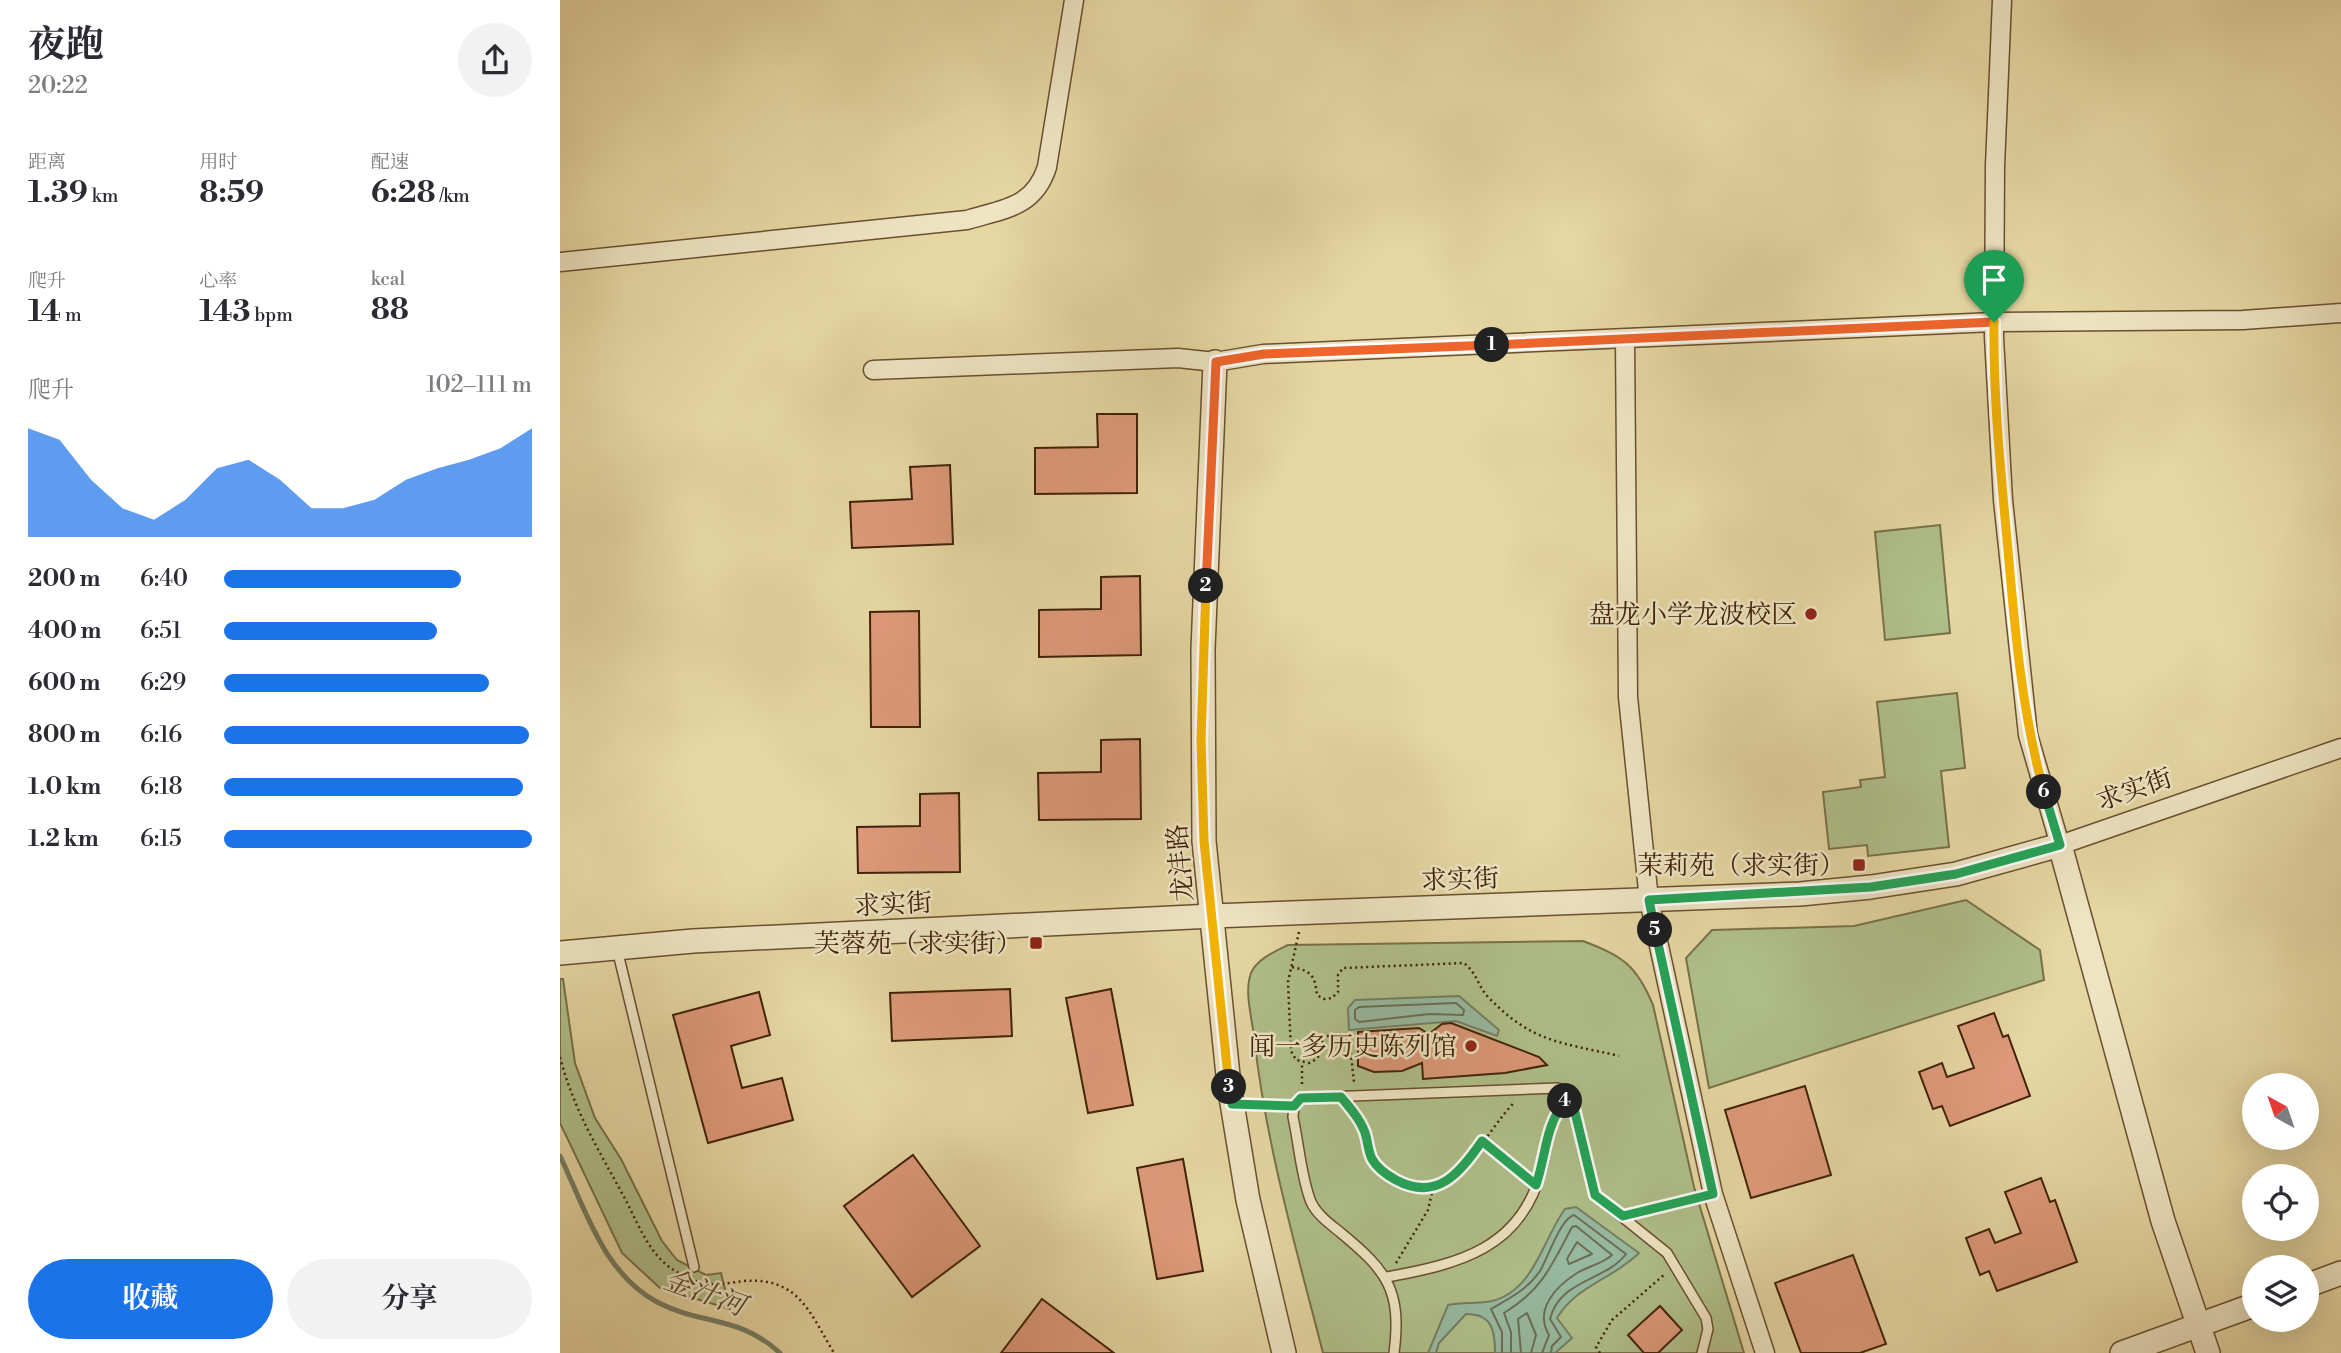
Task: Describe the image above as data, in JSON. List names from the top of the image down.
{
  "streets": {
    "street": ["求实街", "龙沣路"]
  },
  "crossings": [
    ["求实街", "龙沣路"]
  ],
  "water": ["金汁河"],
  "places": {
    "other": ["盘龙小学龙波校区", "闻一多历史陈列馆"],
    "transit": ["茉莉苑（求实街）", "芙蓉苑（求实街）"]
  },
  "north": "top left",
  "page": {
    "heading": ["夜跑", "20:22"],
    "stats": [
      ["距离", "1.39 km"],
      ["用时", "8:59"],
      ["配速", "6:28 /km"],
      ["爬升", "14 m"],
      ["心率", "143 bpm"],
      ["kcal", "88"]
    ],
    "pins": [
      "1",
      "2",
      "6",
      "5",
      "3",
      "4"
    ],
    "chart": ["爬升", "102–111 m"],
    "list": [
      {
        "name": "200 m",
        "note": "6:40"
      },
      {
        "name": "400 m",
        "note": "6:51"
      },
      {
        "name": "600 m",
        "note": "6:29"
      },
      {
        "name": "800 m",
        "note": "6:16"
      },
      {
        "name": "1.0 km",
        "note": "6:18"
      },
      {
        "name": "1.2 km",
        "note": "6:15"
      }
    ],
    "buttons": ["收藏", "分享"]
  }
}
